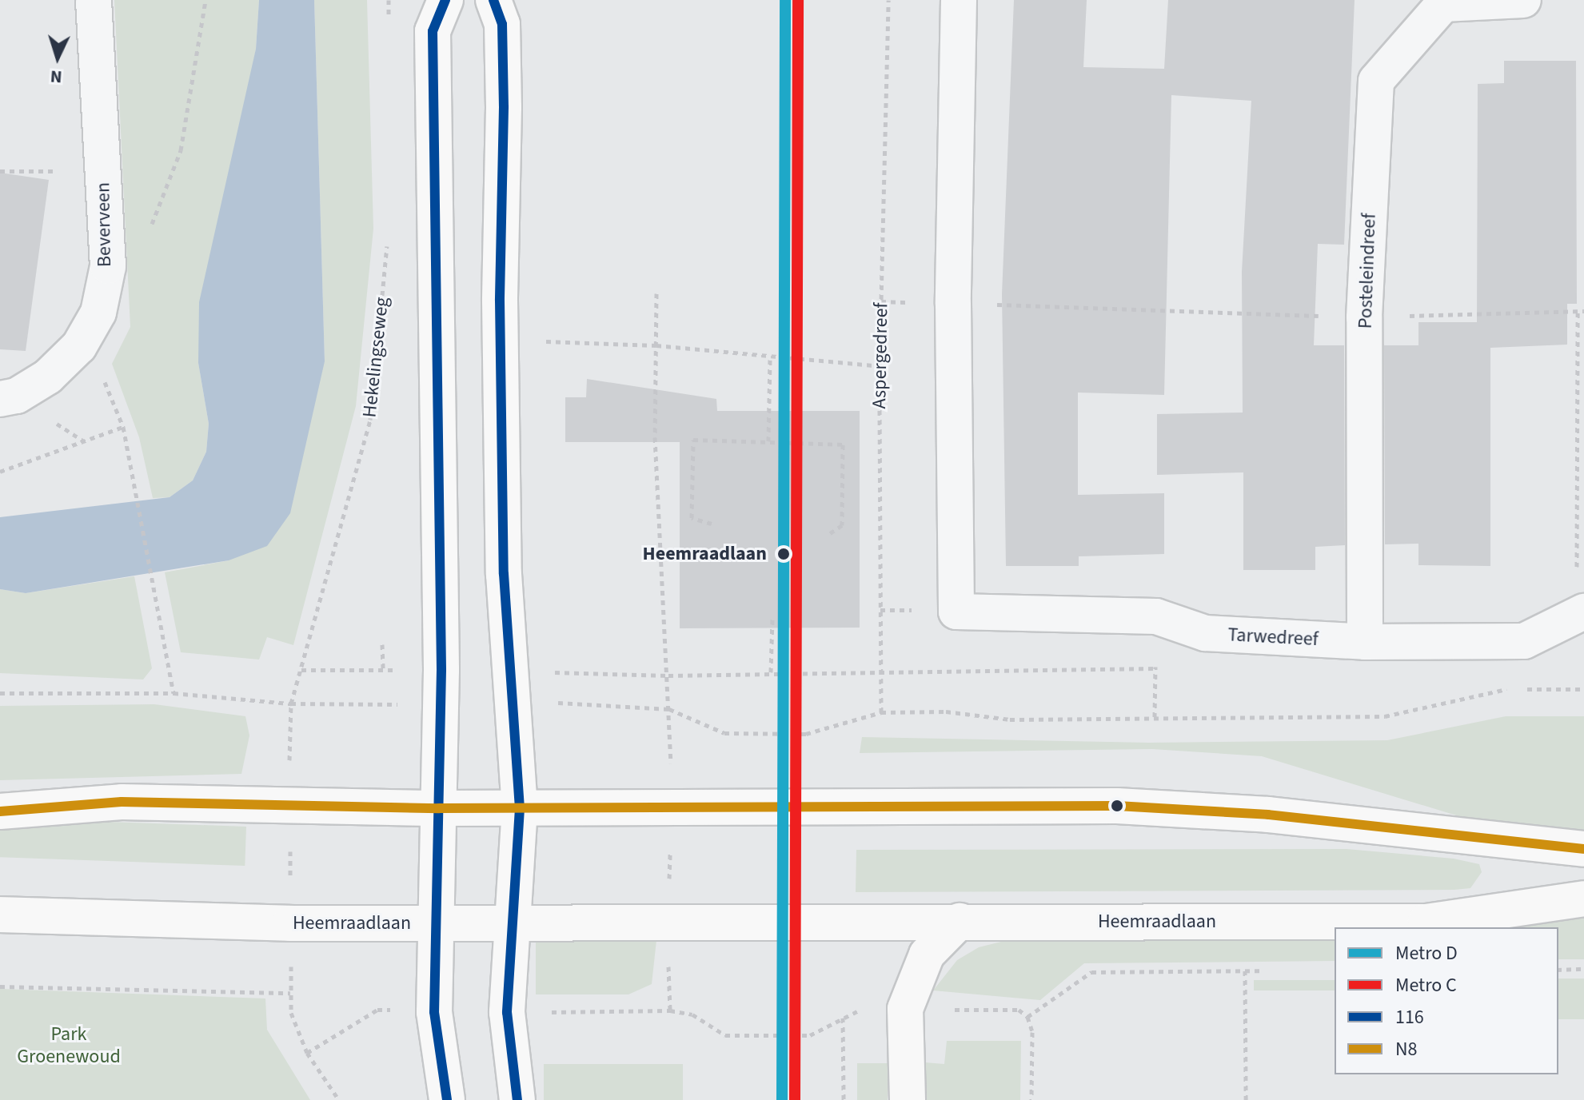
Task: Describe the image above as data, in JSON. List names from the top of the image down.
{
  "streets": {
    "main road": ["Heemraadlaan"],
    "street": ["Beverveen", "Posteleindreef", "Tarwedreef"],
    "path": ["Aspergedreef", "Hekelingseweg"]
  },
  "crossings": [
    ["Posteleindreef", "Tarwedreef"]
  ],
  "parks": ["Park Groenewoud"],
  "places": ["Heemraadlaan"],
  "lines": [
    "metro line D",
    "metro line C",
    "transit line 116",
    "transit line N8"
  ],
  "legend": [
    "Metro D",
    "Metro C",
    "116",
    "N8"
  ],
  "north": "bottom"
}
